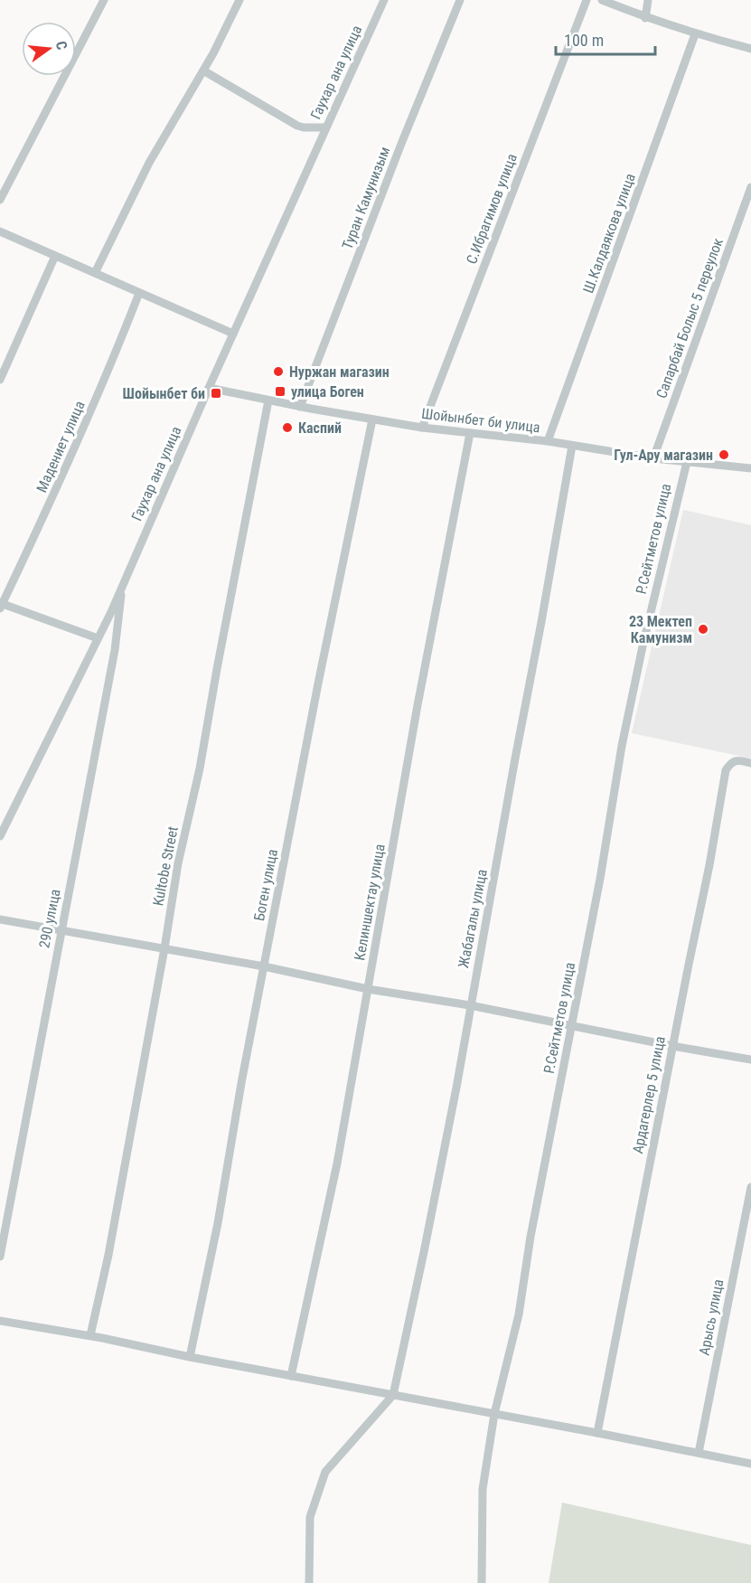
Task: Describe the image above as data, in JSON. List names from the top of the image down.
{
  "streets": {
    "street": [
      "Гаухар ана улица",
      "Туран Камунизым",
      "С.Ибрагимов улица",
      "Ш.Калдаякова улица",
      "Сапарбай Болыс 5 переулок",
      "Шойынбет би улица",
      "Мадениет улица",
      "Р.Сейтметов улица",
      "Kultobe Street",
      "Боген улица",
      "Келиншектау улица",
      "290 улица",
      "Жабагалы улица",
      "Ардагерлер 5 улица",
      "Арысь улица"
    ]
  },
  "crossings": [
    ["Гаухар ана улица", "Шойынбет би улица"],
    ["Гаухар ана улица", "290 улица"],
    ["Туран Камунизым", "Шойынбет би улица"],
    ["С.Ибрагимов улица", "Шойынбет би улица"],
    ["Ш.Калдаякова улица", "Шойынбет би улица"],
    ["Сапарбай Болыс 5 переулок", "Шойынбет би улица"],
    ["Шойынбет би улица", "Р.Сейтметов улица"],
    ["Шойынбет би улица", "Kultobe Street"],
    ["Шойынбет би улица", "Боген улица"],
    ["Шойынбет би улица", "Келиншектау улица"],
    ["Шойынбет би улица", "Жабагалы улица"]
  ],
  "places": {
    "other": [
      "Нуржан магазин",
      "Каспий",
      "Гул-Ару магазин",
      "23 Мектеп Камунизм"
    ],
    "transit": ["улица Боген", "Шойынбет би"]
  },
  "scale_bar": "100 m",
  "north": "right"
}
